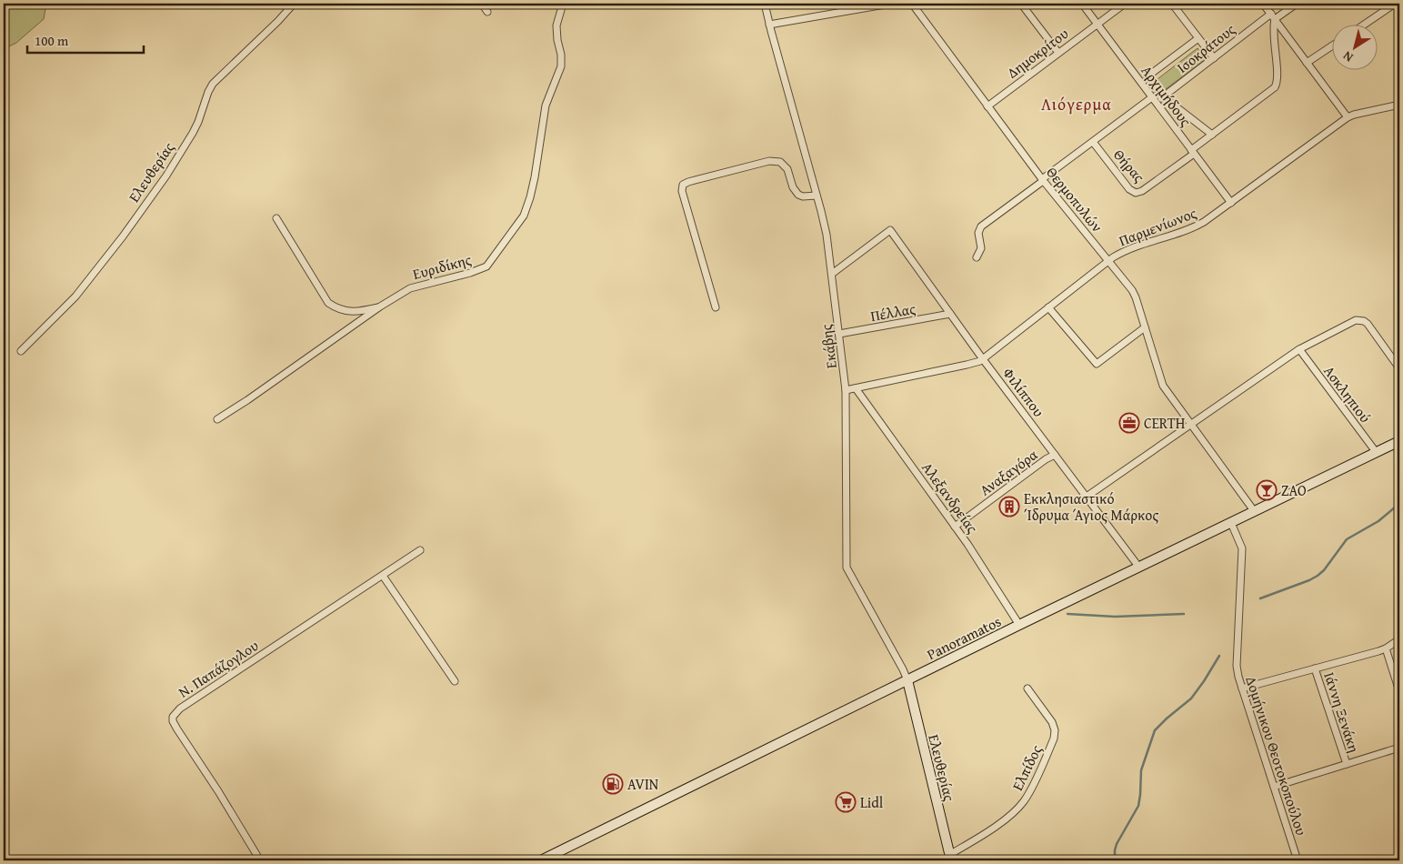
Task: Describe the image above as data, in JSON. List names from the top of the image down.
{
  "streets": {
    "main road": ["Ελευθερίας", "Panoramatos"],
    "street": [
      "Ισοκράτους",
      "Δημοκρίτου",
      "Αρχιμήδους",
      "Θήρας",
      "Θερμοπυλών",
      "Παρμενίωνος",
      "Ευριδίκης",
      "Πέλλας",
      "Εκάβης",
      "Φιλίππου",
      "Ασκληπιού",
      "Αναξαγόρα",
      "Αλεξανδρείας",
      "Ν. Παπάζογλου",
      "Ιάννη Ξενάκη",
      "Δομήνικου Θεοτοκοπούλου",
      "Ελπίδος"
    ]
  },
  "crossings": [
    ["Ισοκράτους", "Αρχιμήδους"],
    ["Ισοκράτους", "Θήρας"],
    ["Ισοκράτους", "Θερμοπυλών"],
    ["Δημοκρίτου", "Αρχιμήδους"],
    ["Δημοκρίτου", "Θερμοπυλών"],
    ["Αρχιμήδους", "Θήρας"],
    ["Αρχιμήδους", "Παρμενίωνος"],
    ["Ελευθερίας", "Εκάβης"],
    ["Ελευθερίας", "Panoramatos"],
    ["Ελευθερίας", "Ελπίδος"],
    ["Θερμοπυλών", "Παρμενίωνος"],
    ["Θερμοπυλών", "Panoramatos"],
    ["Παρμενίωνος", "Εκάβης"],
    ["Παρμενίωνος", "Φιλίππου"],
    ["Παρμενίωνος", "Αλεξανδρείας"],
    ["Πέλλας", "Εκάβης"],
    ["Πέλλας", "Φιλίππου"],
    ["Εκάβης", "Φιλίππου"],
    ["Εκάβης", "Panoramatos"],
    ["Φιλίππου", "Αναξαγόρα"],
    ["Φιλίππου", "Panoramatos"],
    ["Ασκληπιού", "Panoramatos"],
    ["Αναξαγόρα", "Αλεξανδρείας"],
    ["Αλεξανδρείας", "Panoramatos"],
    ["Panoramatos", "Δομήνικου Θεοτοκοπούλου"]
  ],
  "districts": ["Λιόγερμα"],
  "places": {
    "office": ["CERTH"],
    "bar": ["ZAO"],
    "building": ["Εκκλησιαστικό Ίδρυμα Άγιος Μάρκος"],
    "fuel station": ["AVIN"],
    "supermarket": ["Lidl"]
  },
  "scale_bar": "100 m",
  "north": "bottom left"
}
